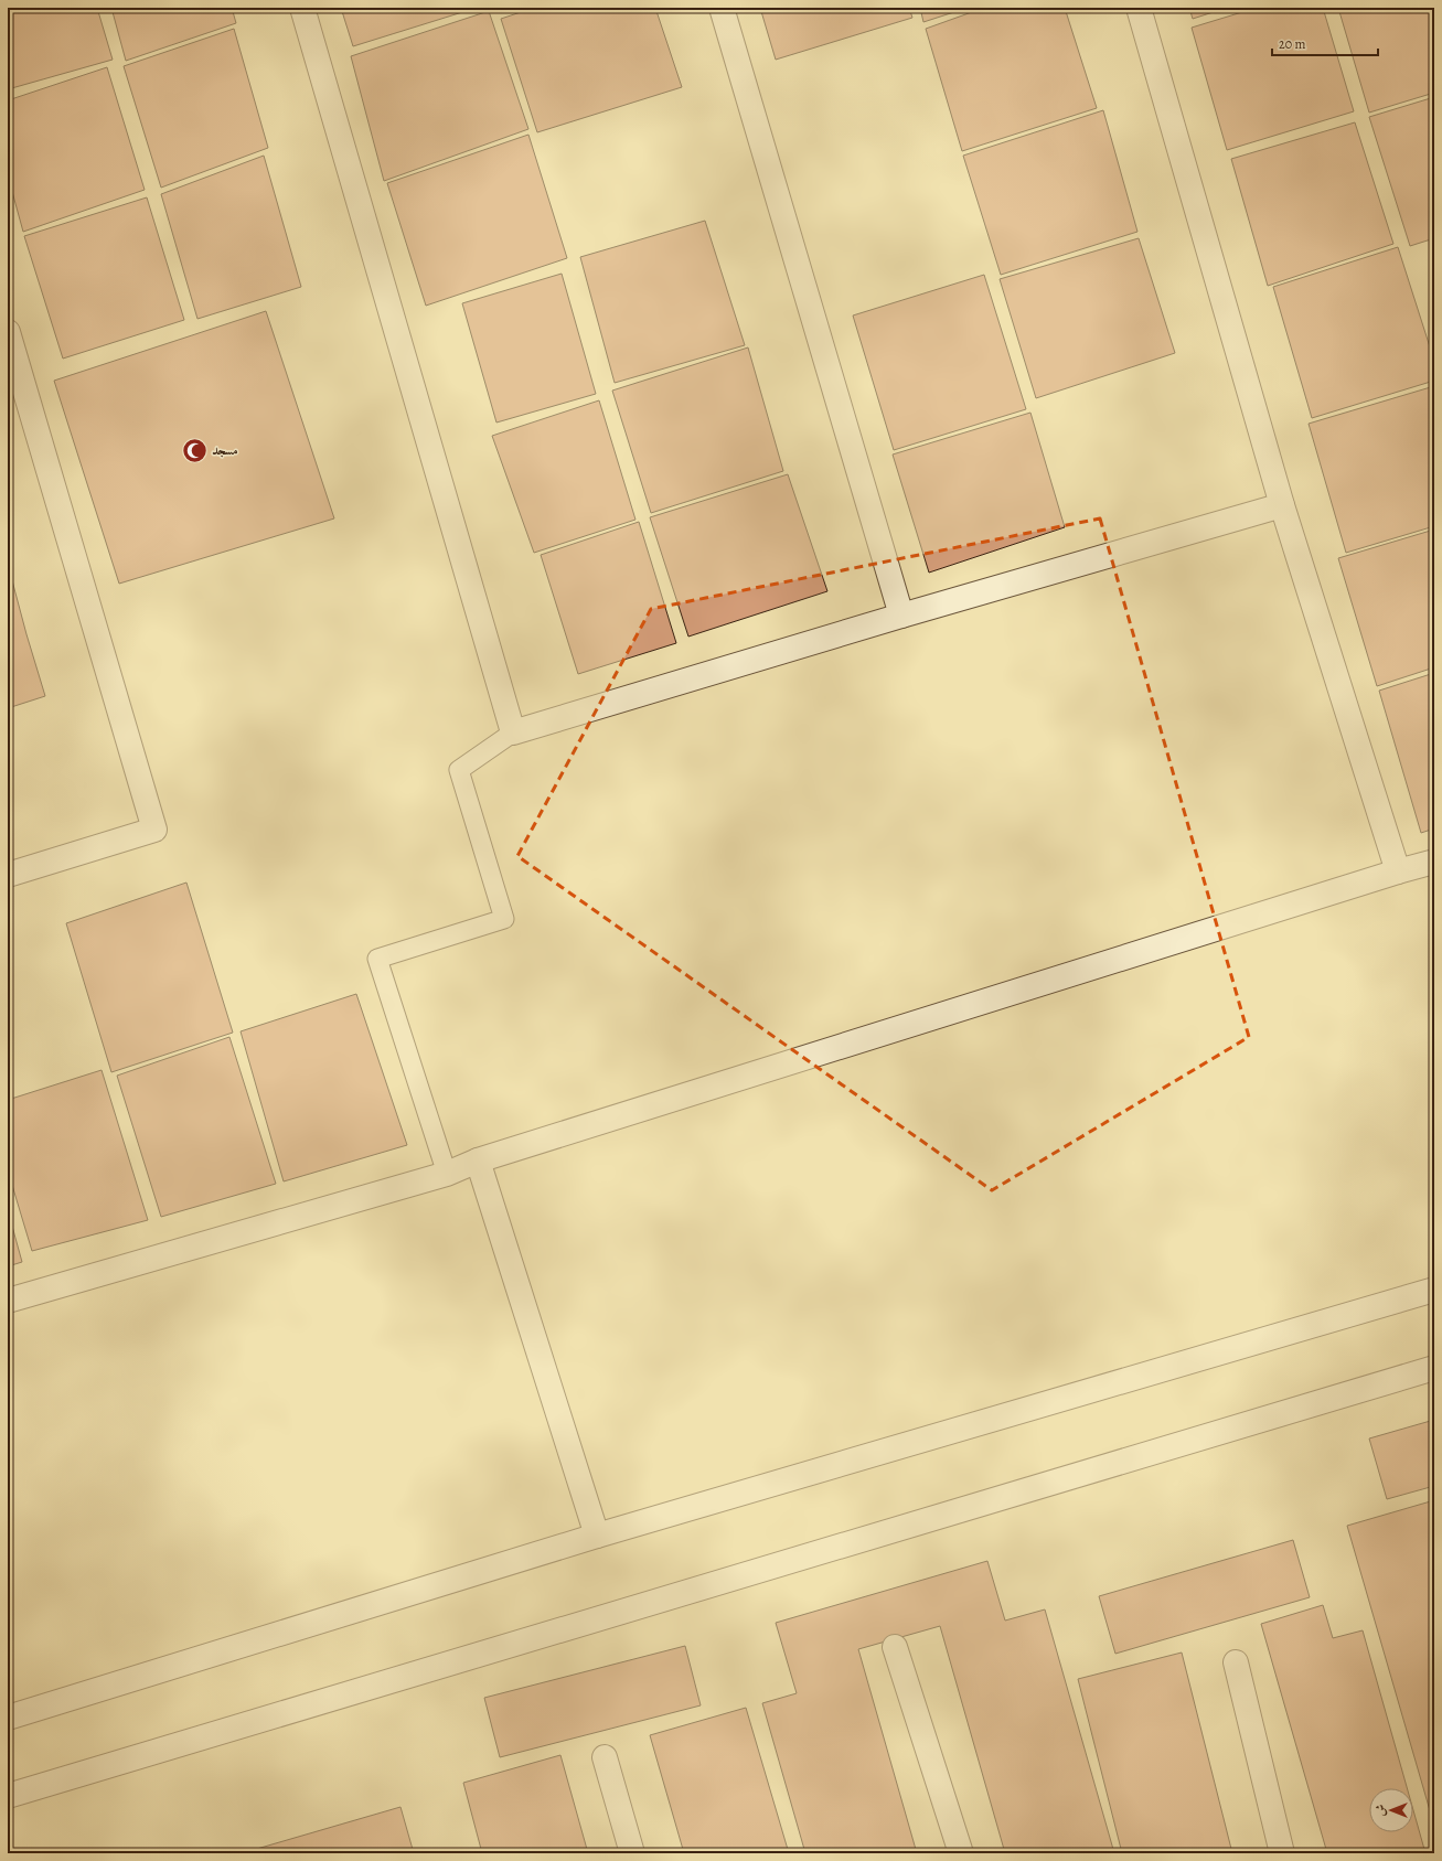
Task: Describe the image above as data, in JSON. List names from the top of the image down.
{
  "places": {
    "mosque": ["مسجد"]
  },
  "scale_bar": "20 m",
  "north": "left"
}
